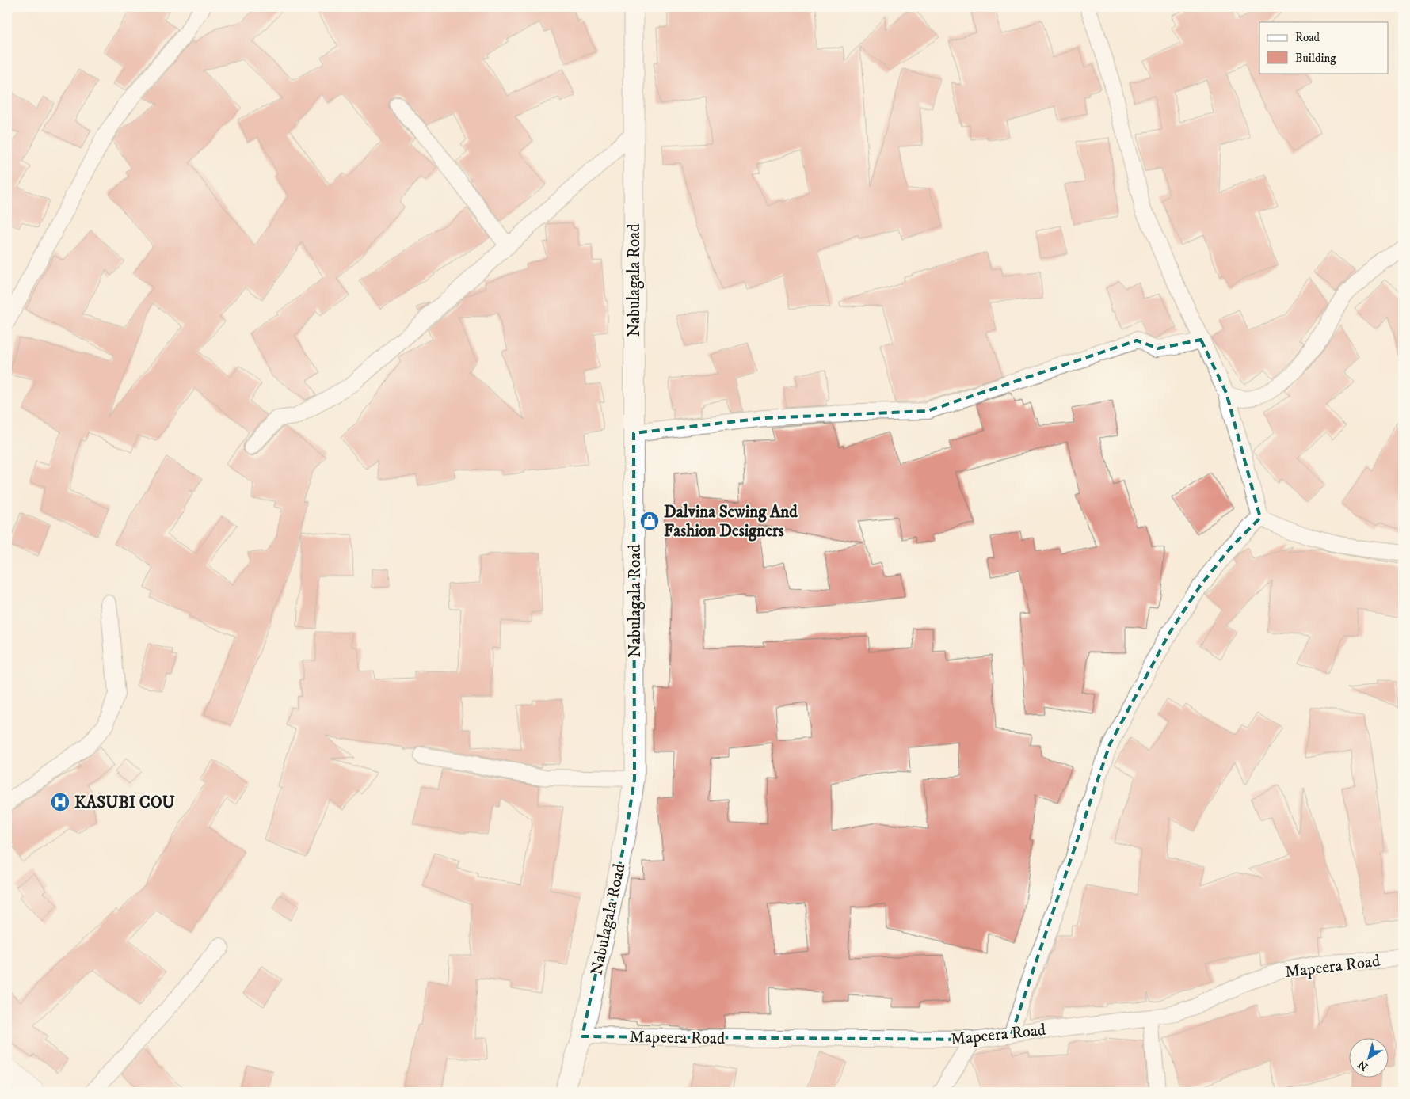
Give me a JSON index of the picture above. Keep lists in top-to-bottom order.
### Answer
{
  "streets": {
    "street": ["Nabulagala Road", "Mapeera Road"]
  },
  "crossings": [
    ["Nabulagala Road", "Mapeera Road"]
  ],
  "places": {
    "shop": ["Dalvina Sewing And Fashion Designers"],
    "hospital": ["KASUBI COU"]
  },
  "legend": ["Road", "Building"],
  "north": "bottom left"
}
